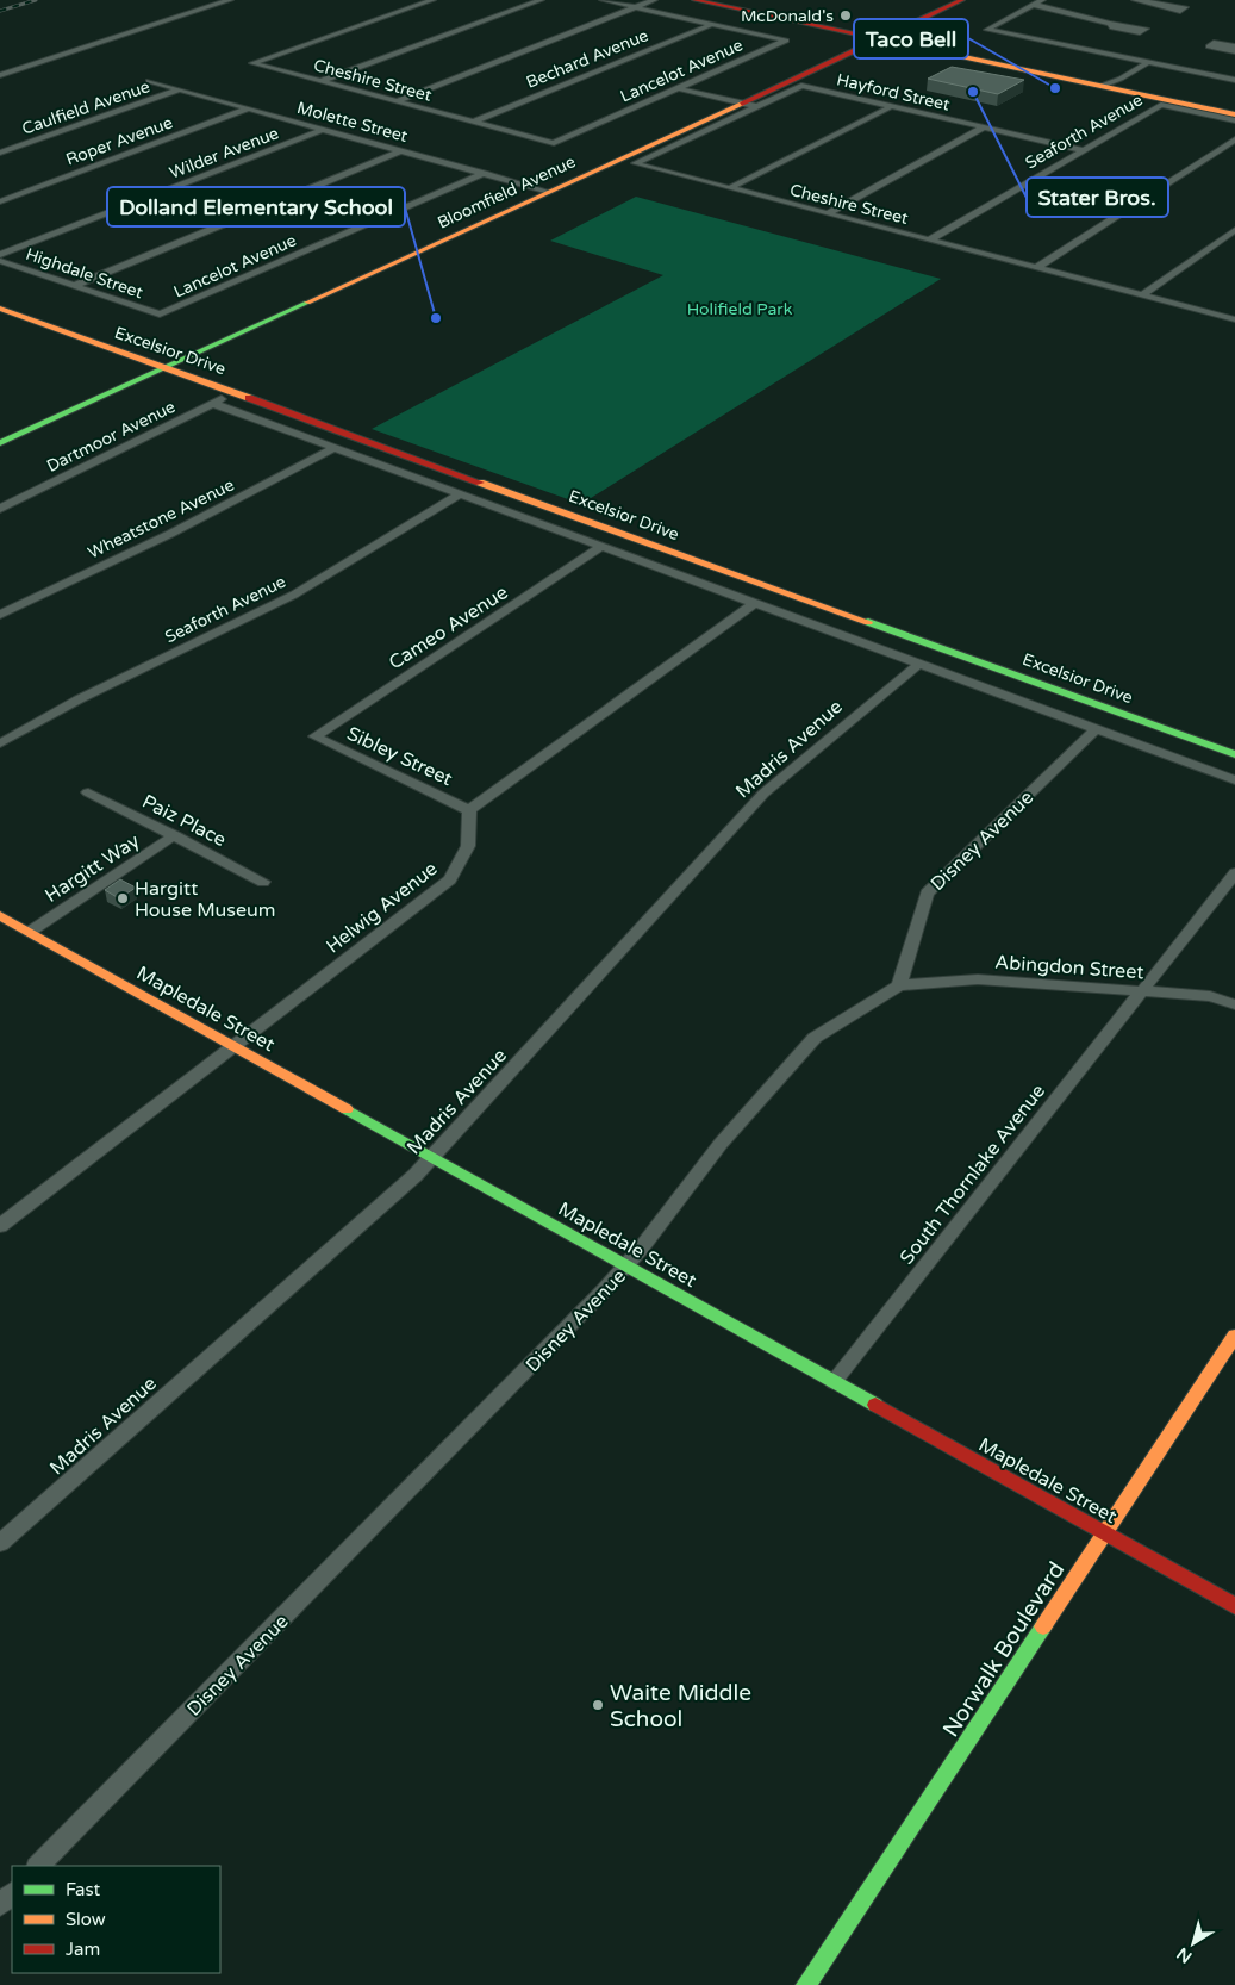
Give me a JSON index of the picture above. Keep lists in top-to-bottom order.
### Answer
{
  "streets": {
    "main road": [
      "Bloomfield Avenue",
      "Excelsior Drive",
      "Mapledale Street",
      "Norwalk Boulevard"
    ],
    "street": [
      "Bechard Avenue",
      "Lancelot Avenue",
      "Cheshire Street",
      "Hayford Street",
      "Caulfield Avenue",
      "Molette Street",
      "Seaforth Avenue",
      "Roper Avenue",
      "Wilder Avenue",
      "Highdale Street",
      "Dartmoor Avenue",
      "Wheatstone Avenue",
      "Cameo Avenue",
      "Madris Avenue",
      "Sibley Street",
      "Paiz Place",
      "Disney Avenue",
      "Hargitt Way",
      "Helwig Avenue",
      "Abingdon Street",
      "South Thornlake Avenue"
    ]
  },
  "crossings": [
    ["Bechard Avenue", "Lancelot Avenue"],
    ["Bechard Avenue", "Cheshire Street"],
    ["Lancelot Avenue", "Cheshire Street"],
    ["Lancelot Avenue", "Molette Street"],
    ["Lancelot Avenue", "Highdale Street"],
    ["Cheshire Street", "Hayford Street"],
    ["Cheshire Street", "Seaforth Avenue"],
    ["Hayford Street", "Seaforth Avenue"],
    ["Caulfield Avenue", "Molette Street"],
    ["Molette Street", "Roper Avenue"],
    ["Molette Street", "Wilder Avenue"],
    ["Molette Street", "Bloomfield Avenue"],
    ["Seaforth Avenue", "Excelsior Drive"],
    ["Bloomfield Avenue", "Excelsior Drive"],
    ["Excelsior Drive", "Dartmoor Avenue"],
    ["Excelsior Drive", "Wheatstone Avenue"],
    ["Excelsior Drive", "Cameo Avenue"],
    ["Excelsior Drive", "Madris Avenue"],
    ["Excelsior Drive", "Disney Avenue"],
    ["Cameo Avenue", "Sibley Street"],
    ["Madris Avenue", "Mapledale Street"],
    ["Sibley Street", "Helwig Avenue"],
    ["Paiz Place", "Hargitt Way"],
    ["Disney Avenue", "Abingdon Street"],
    ["Disney Avenue", "Mapledale Street"],
    ["Hargitt Way", "Mapledale Street"],
    ["Helwig Avenue", "Mapledale Street"],
    ["Abingdon Street", "South Thornlake Avenue"],
    ["Mapledale Street", "South Thornlake Avenue"],
    ["Mapledale Street", "Norwalk Boulevard"]
  ],
  "parks": ["Holifield Park"],
  "places": [
    "McDonald's",
    "Taco Bell",
    "Stater Bros.",
    "Dolland Elementary School",
    "Hargitt House Museum",
    "Waite Middle School"
  ],
  "legend": ["Fast", "Slow", "Jam"],
  "north": "bottom left"
}
